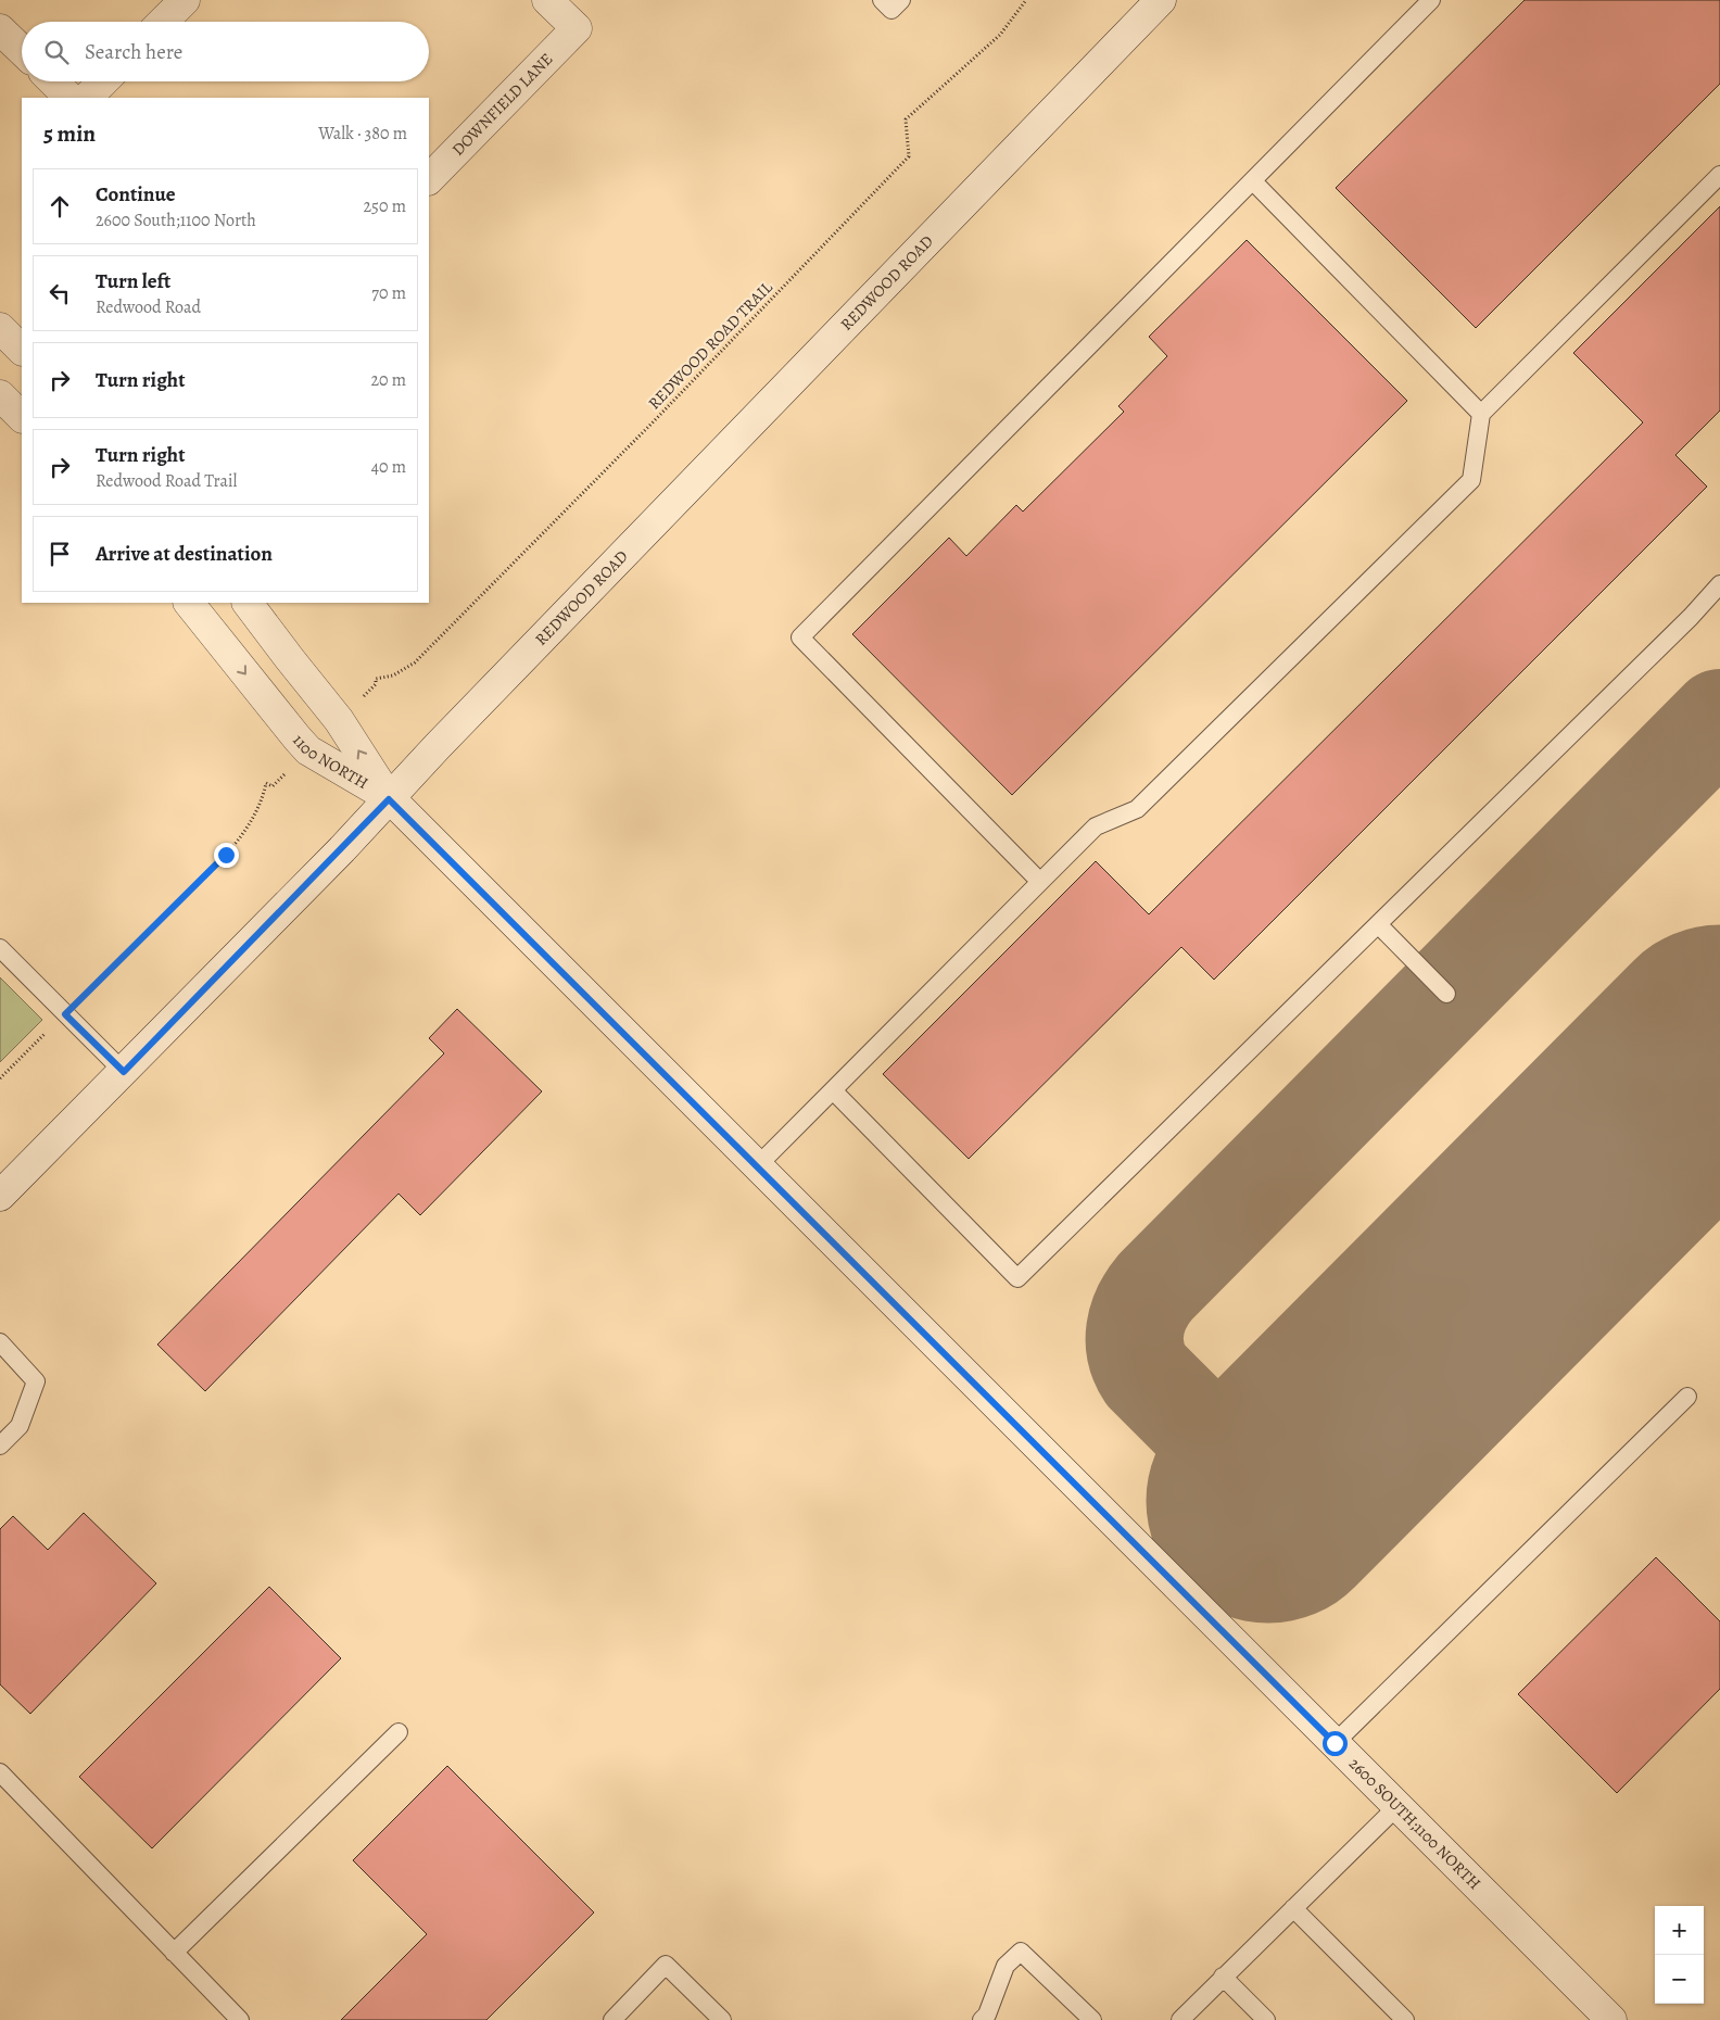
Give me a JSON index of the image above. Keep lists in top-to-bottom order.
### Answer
{
  "streets": {
    "main road": [
      "DOWNFIELD LANE",
      "REDWOOD ROAD",
      "1100 NORTH",
      "2600 SOUTH;1100 NORTH"
    ],
    "path": ["REDWOOD ROAD TRAIL"]
  },
  "crossings": [
    ["REDWOOD ROAD", "1100 NORTH"],
    ["REDWOOD ROAD", "2600 SOUTH;1100 NORTH"],
    ["1100 NORTH", "2600 SOUTH;1100 NORTH"]
  ],
  "page": {
    "search": "Search here",
    "heading": ["5 min", "Walk · 380 m"],
    "list": [
      ["Continue", "2600 South;1100 North", "250 m"],
      ["Turn left", "Redwood Road", "70 m"],
      ["Turn right", "20 m"],
      ["Turn right", "Redwood Road Trail", "40 m"],
      "Arrive at destination"
    ],
    "map_buttons": ["+", "−"]
  }
}
